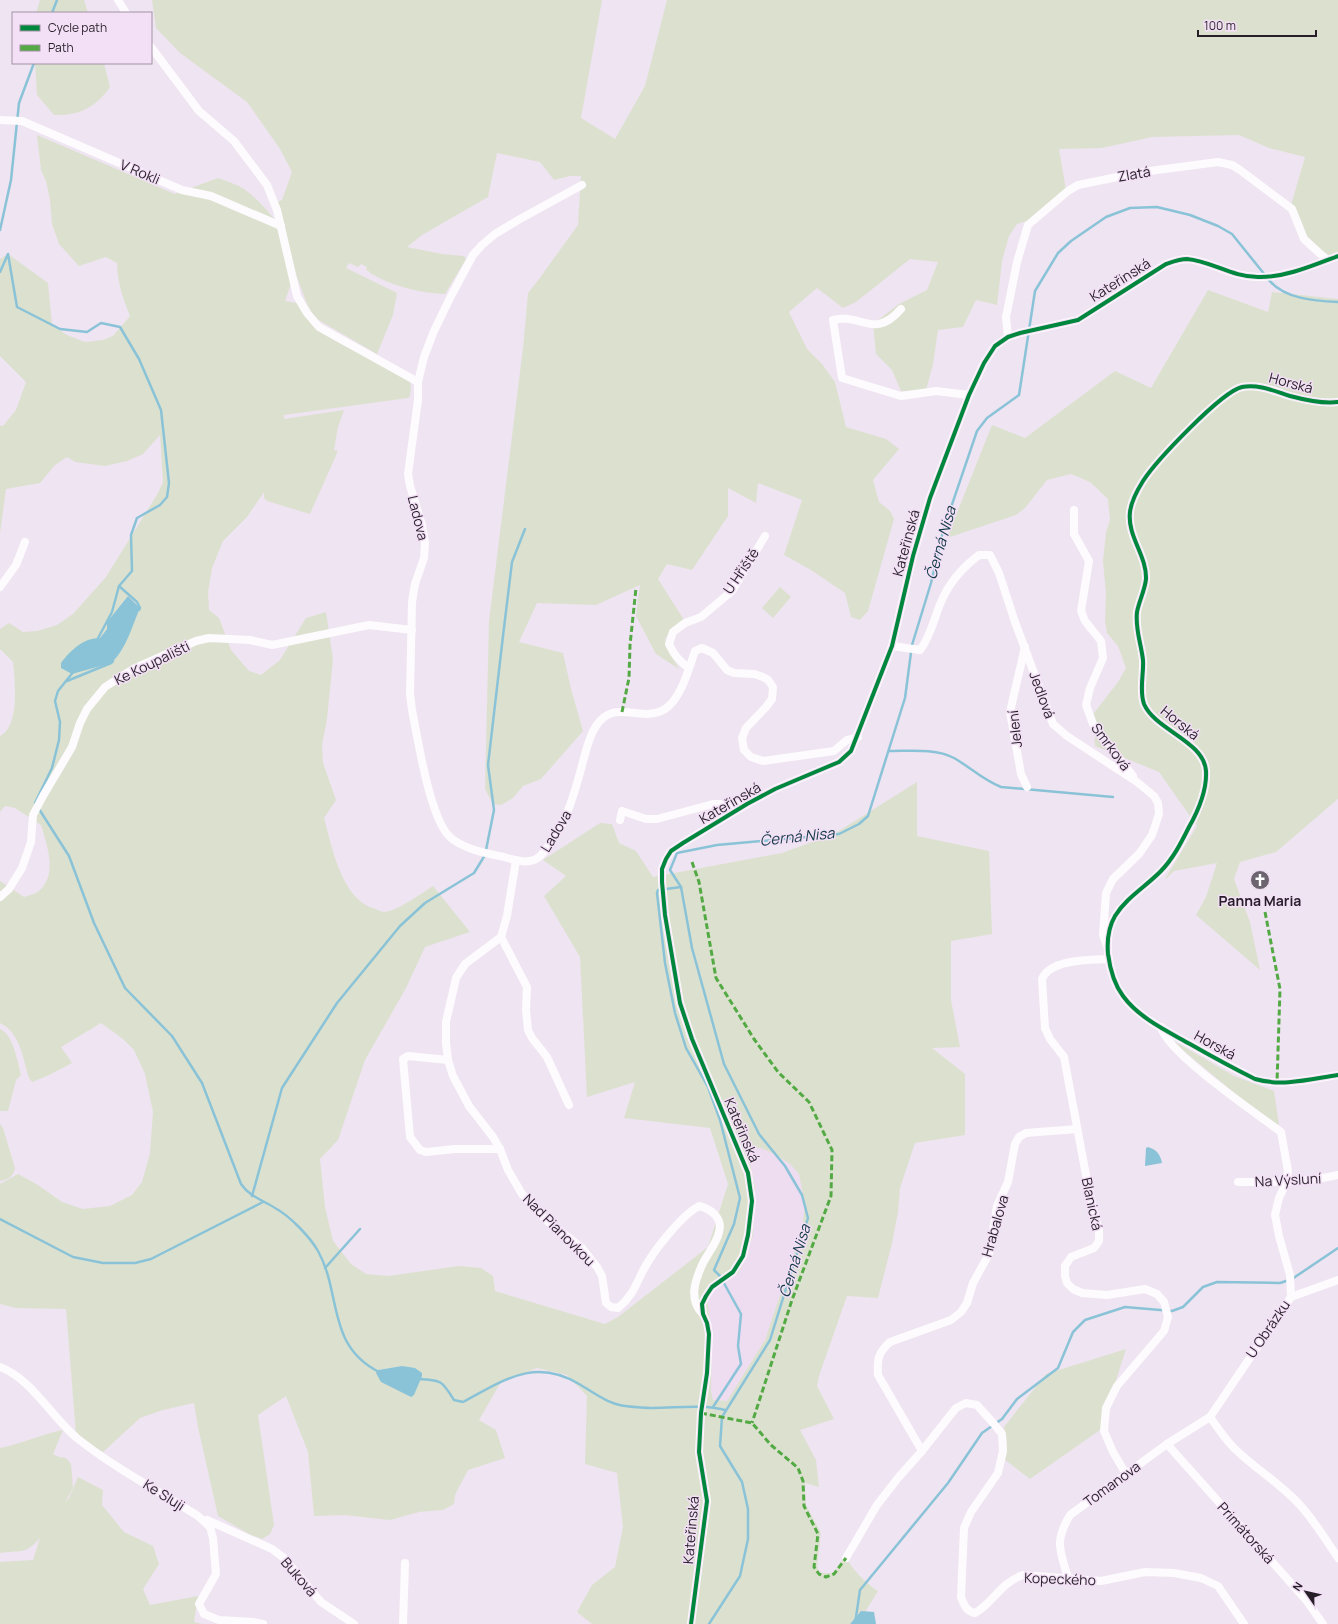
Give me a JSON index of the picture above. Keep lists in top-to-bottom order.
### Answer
{
  "streets": {
    "street": [
      "V Rokli",
      "Zlatá",
      "Kateřinská",
      "Horská",
      "Ladova",
      "U Hřiště",
      "Ke Koupališti",
      "Jedlová",
      "Jelení",
      "Smrková",
      "Na Výsluní",
      "Blanická",
      "Hrabalova",
      "Nad Pianovkou",
      "U Obrázku",
      "Tomanova",
      "Ke Sluji",
      "Primátorská",
      "Buková",
      "Kopeckého"
    ]
  },
  "crossings": [
    ["Zlatá", "Kateřinská"],
    ["Kateřinská", "Ladova"],
    ["Kateřinská", "Jedlová"],
    ["Kateřinská", "Nad Pianovkou"],
    ["Horská", "Jedlová"],
    ["Horská", "Blanická"],
    ["Horská", "U Obrázku"],
    ["Ladova", "U Hřiště"],
    ["Ladova", "Ke Koupališti"],
    ["Jedlová", "Jelení"],
    ["Jedlová", "Smrková"],
    ["Na Výsluní", "U Obrázku"],
    ["Blanická", "Hrabalova"],
    ["Blanická", "Tomanova"],
    ["Hrabalova", "Kopeckého"],
    ["U Obrázku", "Tomanova"],
    ["Tomanova", "Primátorská"],
    ["Tomanova", "Kopeckého"],
    ["Ke Sluji", "Buková"]
  ],
  "water": ["Černá Nisa"],
  "places": {
    "church": ["Panna Maria"]
  },
  "legend": ["Cycle path", "Path"],
  "scale_bar": "100 m",
  "north": "top left"
}
